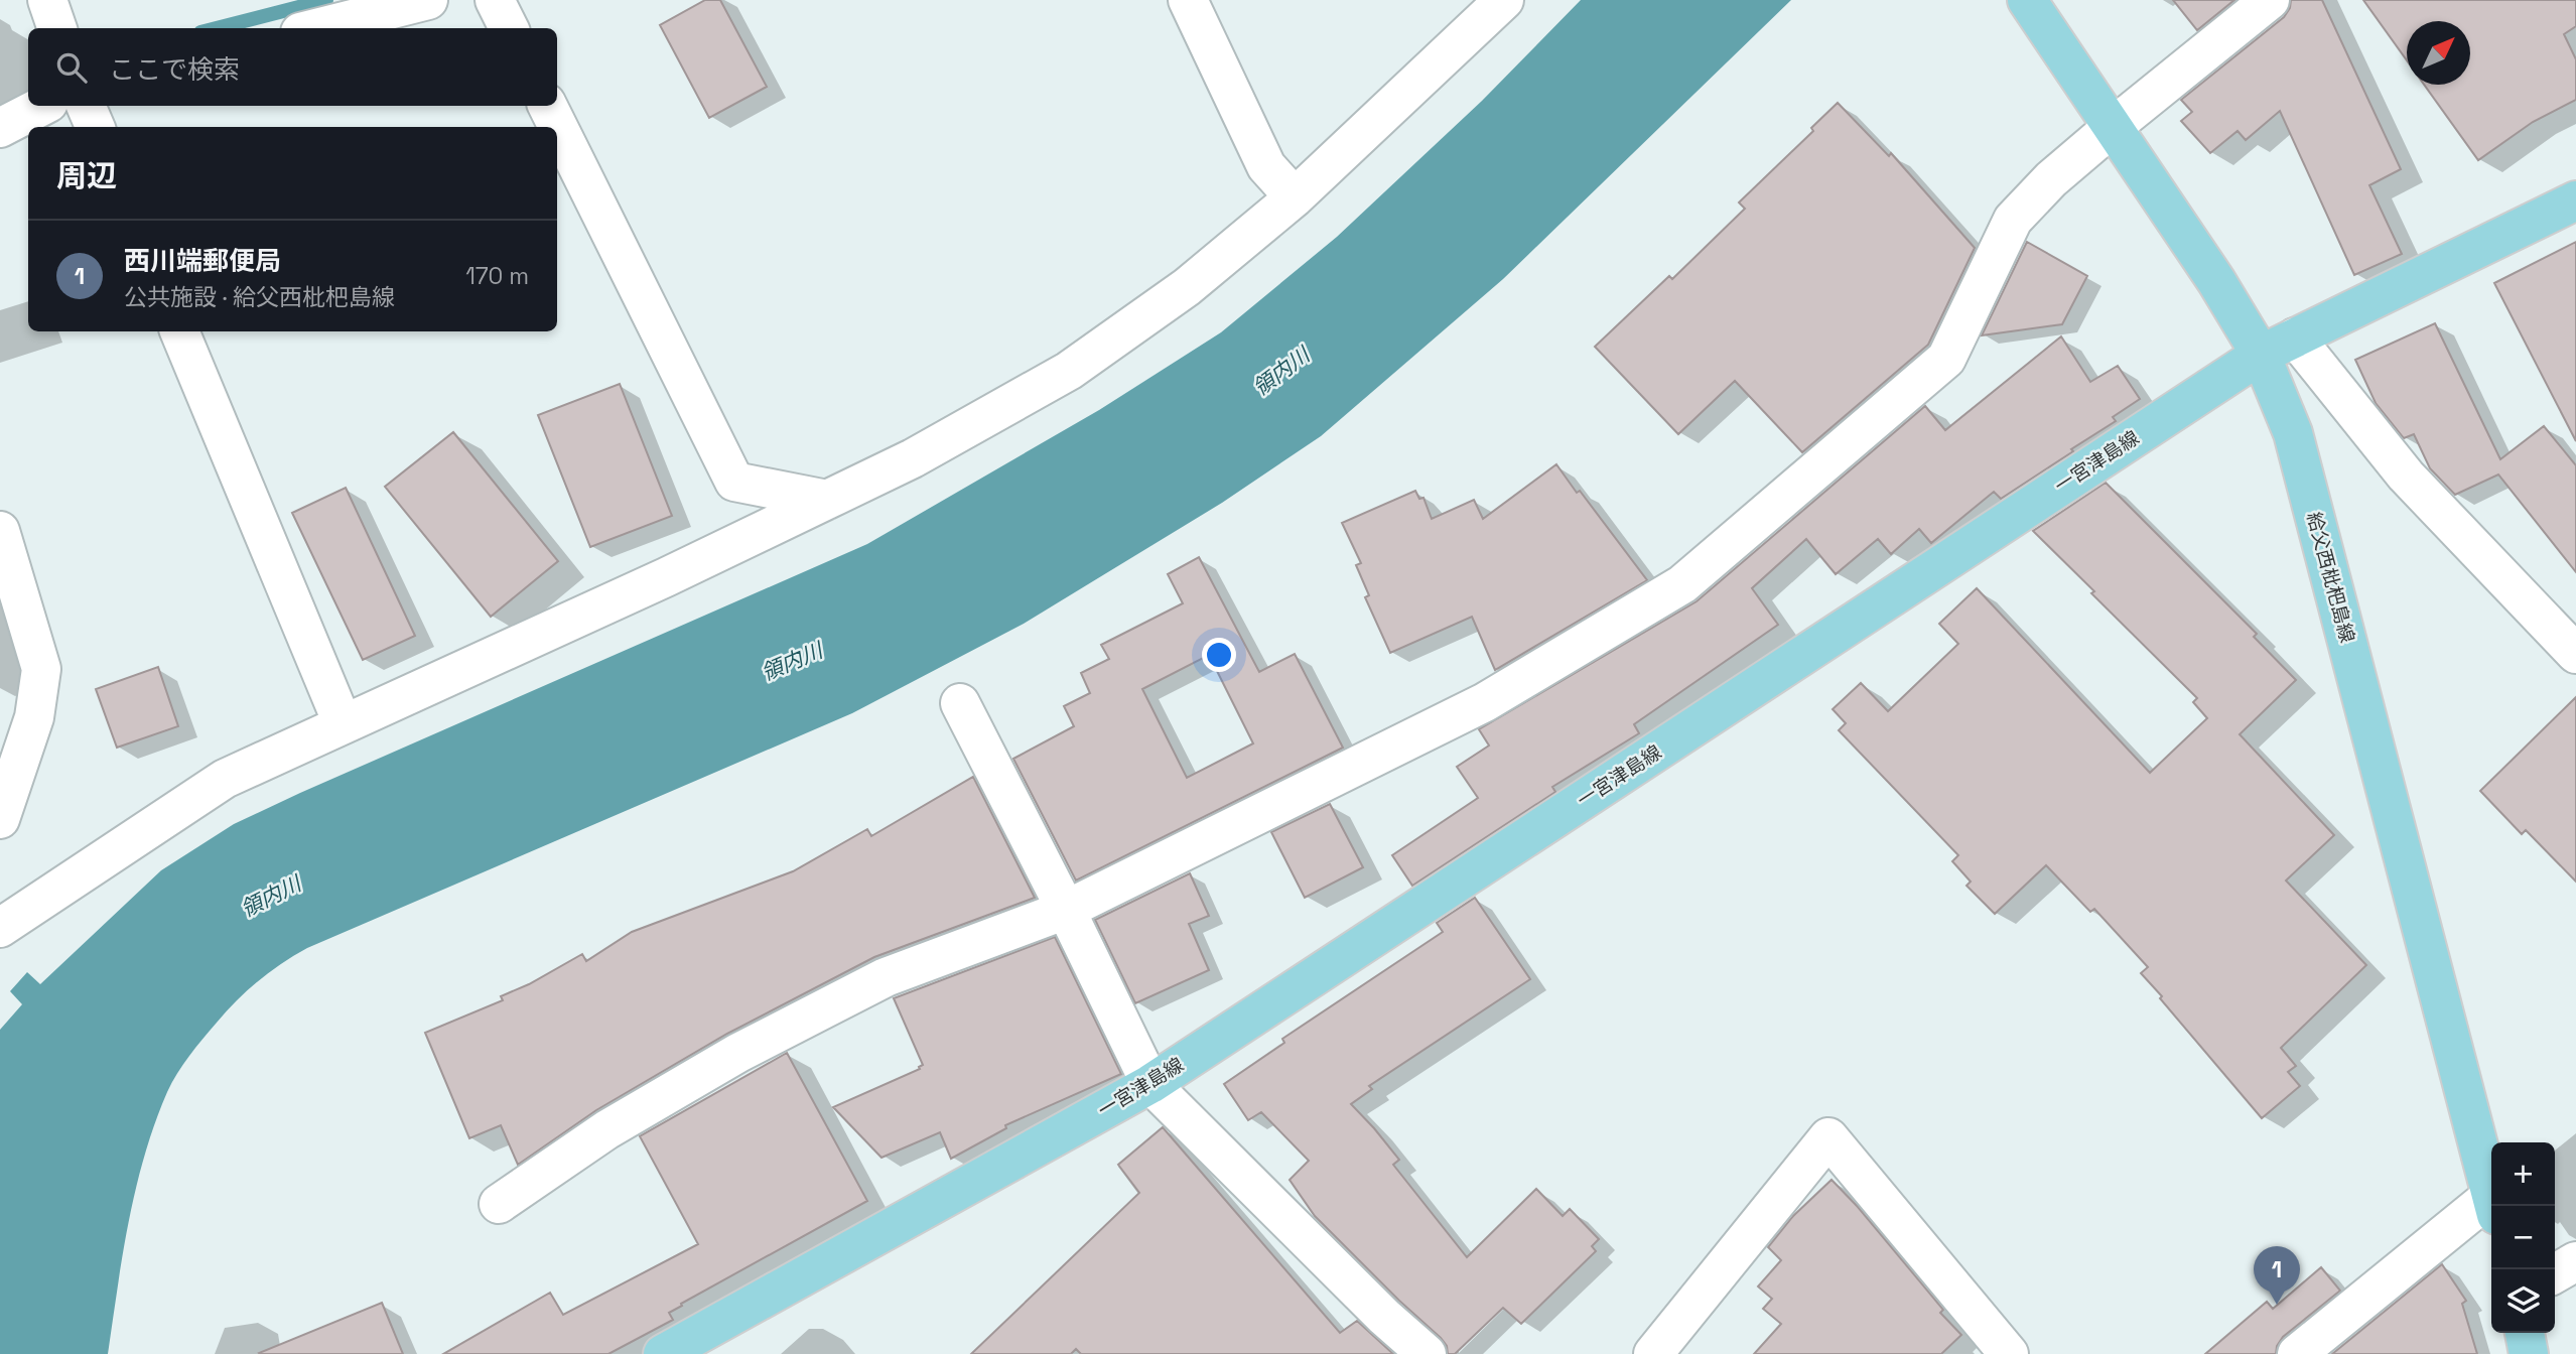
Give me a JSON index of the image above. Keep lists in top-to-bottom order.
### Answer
{
  "streets": {
    "main road": ["一宮津島線", "給父西枇杷島線"]
  },
  "crossings": [
    ["一宮津島線", "給父西枇杷島線"]
  ],
  "water": ["領内川"],
  "north": "top right",
  "page": {
    "search": "ここで検索",
    "heading": "周辺",
    "list": [
      {
        "mark": "1",
        "name": "西川端郵便局",
        "note": "公共施設 · 給父西枇杷島線",
        "value": "170 m"
      }
    ],
    "map_buttons": ["+", "−"],
    "pins": "1"
  }
}
